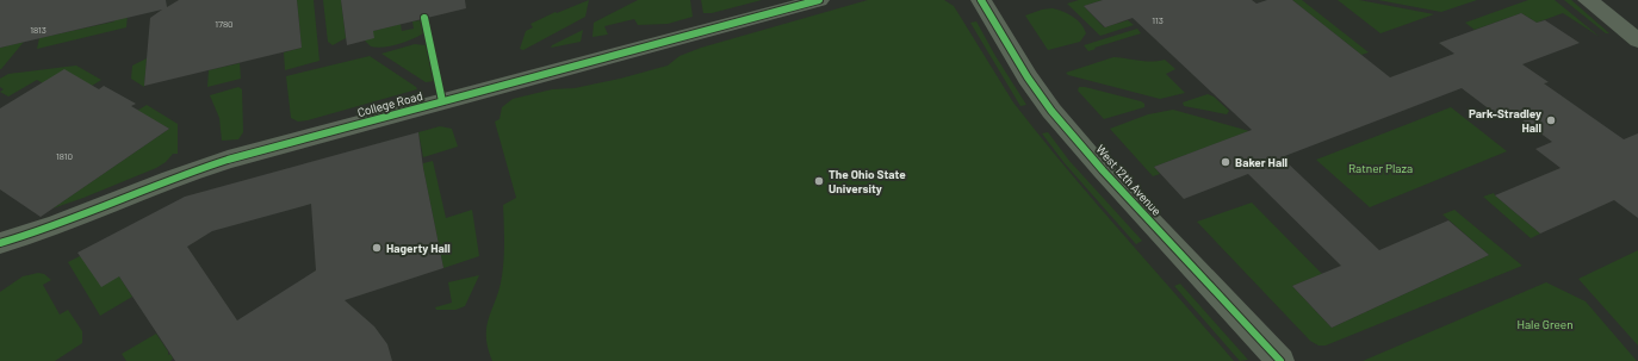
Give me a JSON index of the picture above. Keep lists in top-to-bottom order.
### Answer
{
  "streets": {
    "street": ["College Road", "West 12th Avenue"]
  },
  "parks": ["Ratner Plaza", "Hale Green"],
  "places": [
    "Park-Stradley Hall",
    "Baker Hall",
    "The Ohio State University",
    "Hagerty Hall"
  ],
  "house_numbers": [
    "113",
    "1780",
    "1813",
    "1810"
  ]
}
